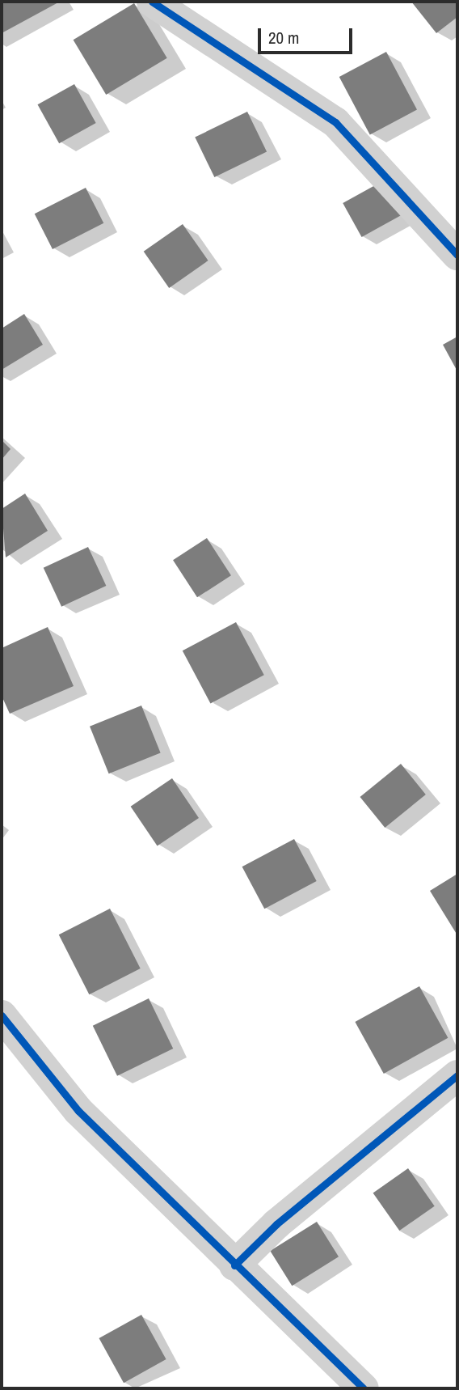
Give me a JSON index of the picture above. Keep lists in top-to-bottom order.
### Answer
{
  "scale_bar": "20 m"
}
